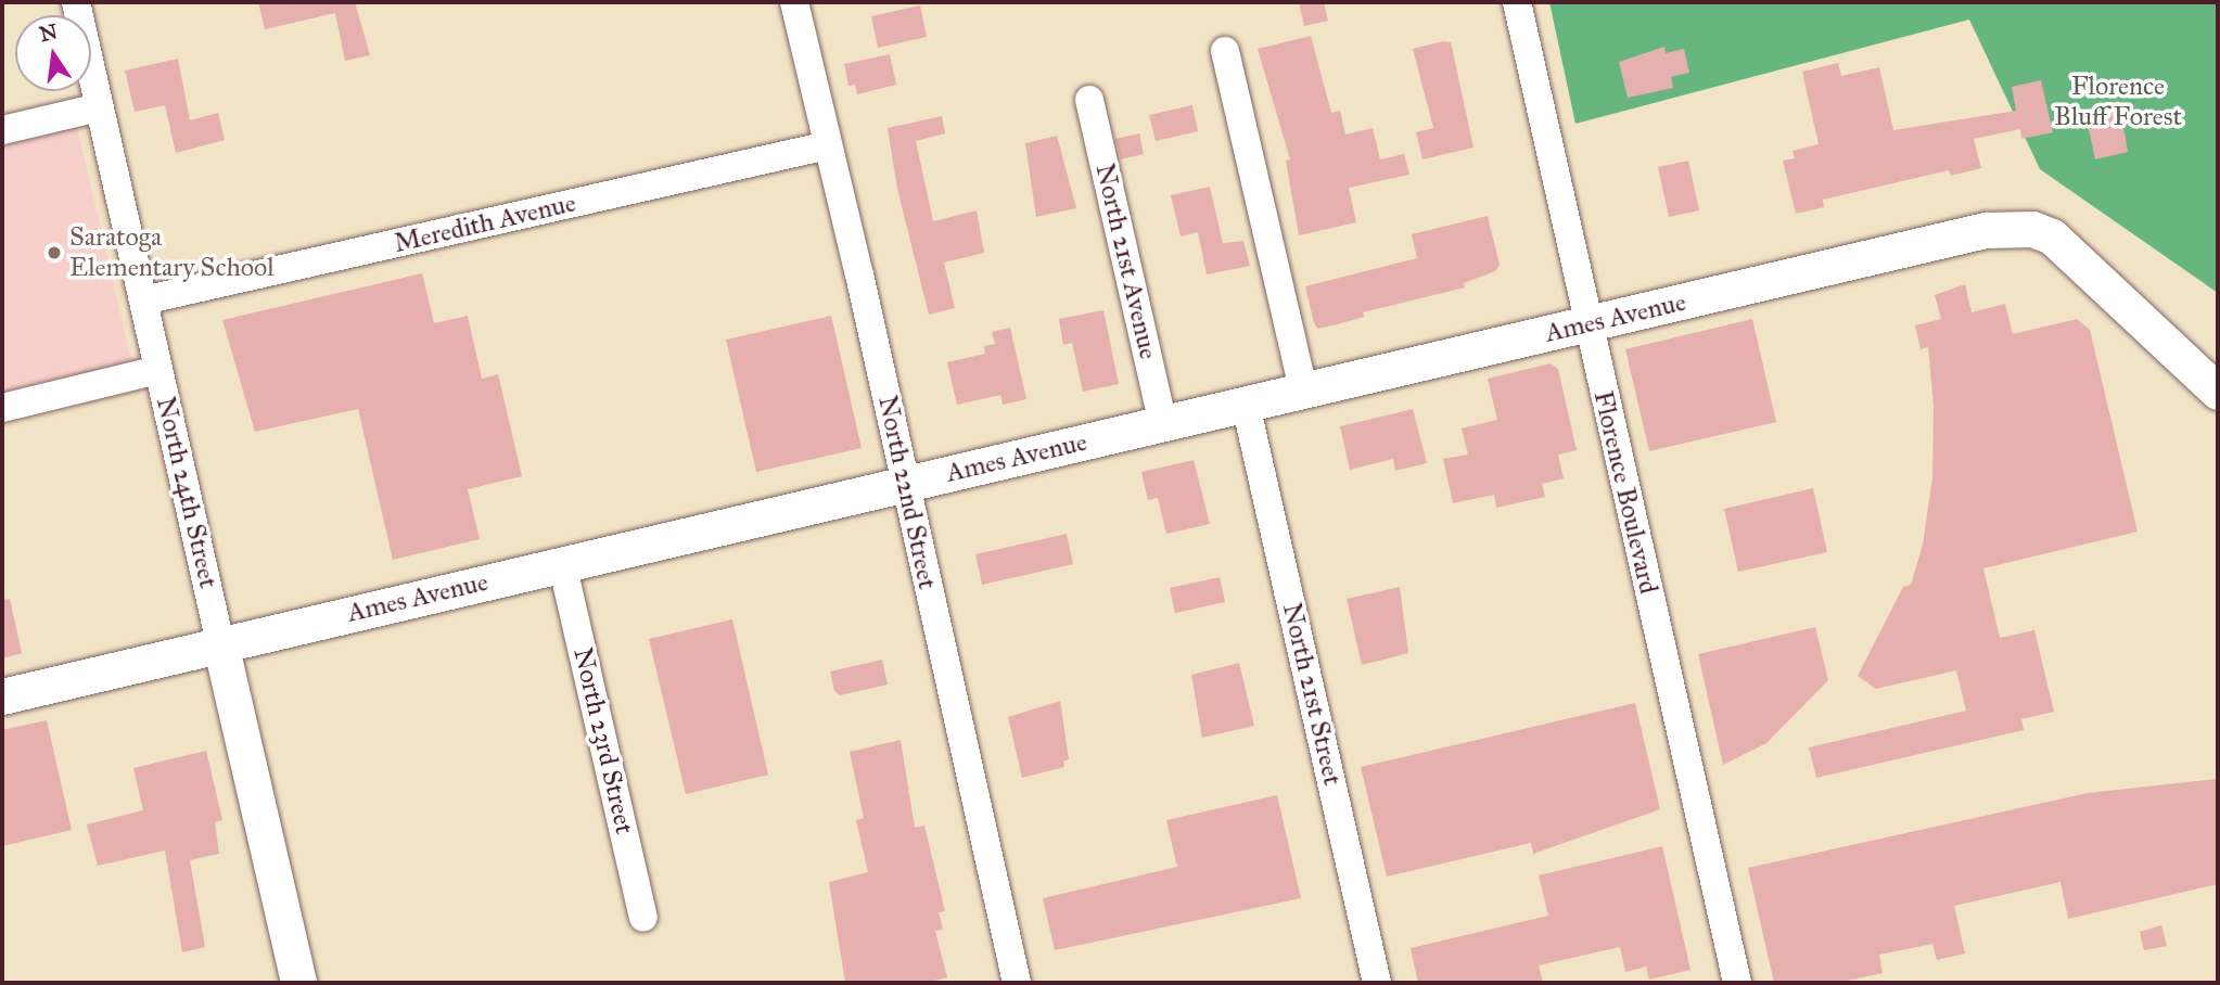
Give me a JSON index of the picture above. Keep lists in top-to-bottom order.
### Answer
{
  "streets": {
    "main road": ["Ames Avenue", "North 24th Street"],
    "street": [
      "Meredith Avenue",
      "North 21st Avenue",
      "North 22nd Street",
      "Florence Boulevard",
      "North 21st Street",
      "North 23rd Street"
    ]
  },
  "crossings": [
    ["Meredith Avenue", "North 24th Street"],
    ["Meredith Avenue", "North 22nd Street"],
    ["North 21st Avenue", "Ames Avenue"],
    ["Ames Avenue", "North 24th Street"],
    ["Ames Avenue", "North 22nd Street"],
    ["Ames Avenue", "Florence Boulevard"],
    ["Ames Avenue", "North 21st Street"],
    ["Ames Avenue", "North 23rd Street"]
  ],
  "parks": ["Florence Bluff Forest"],
  "places": ["Saratoga Elementary School"],
  "north": "top"
}
